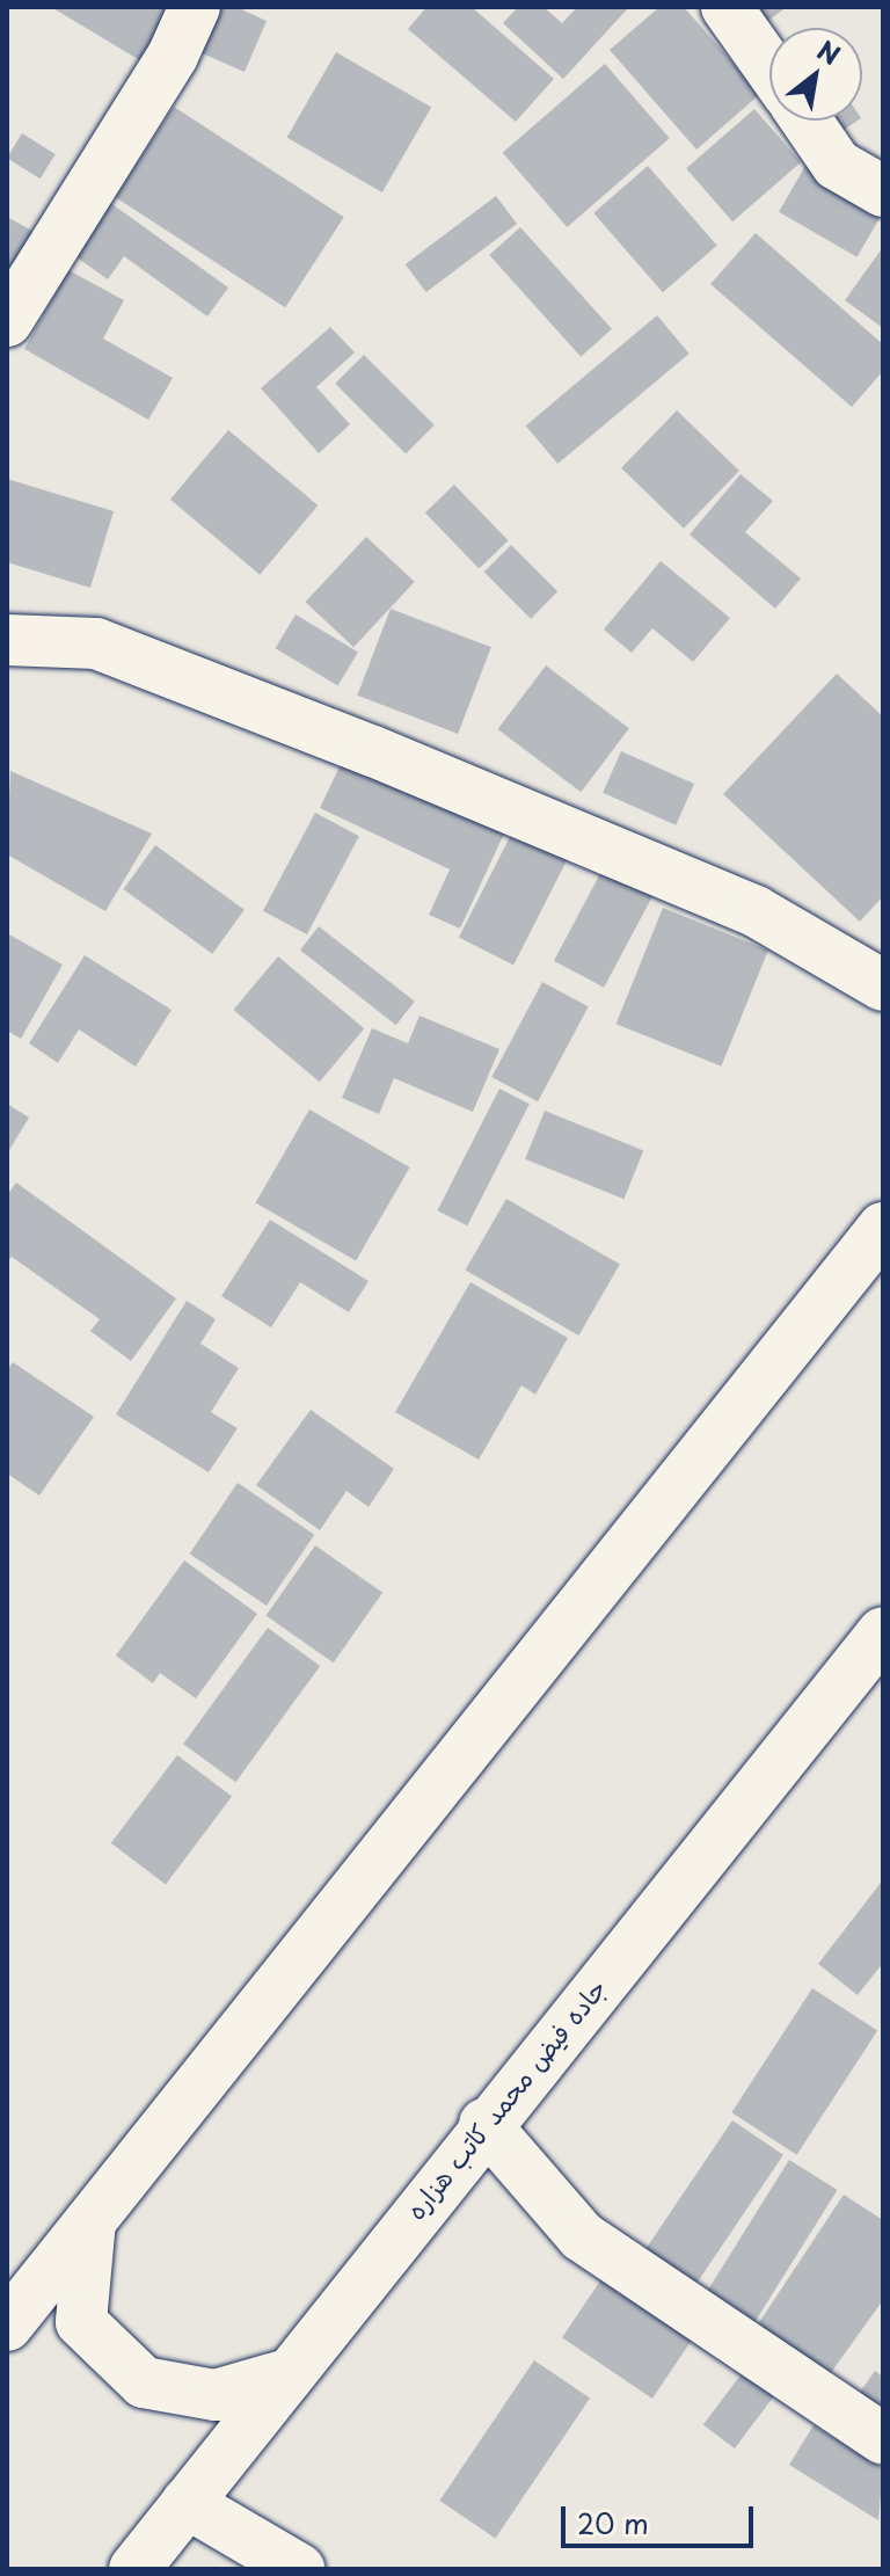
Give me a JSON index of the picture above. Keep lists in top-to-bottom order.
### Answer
{
  "streets": {
    "main road": ["جاده فیض محمد کاتب هزاره"]
  },
  "scale_bar": "20 m",
  "north": "top right"
}
